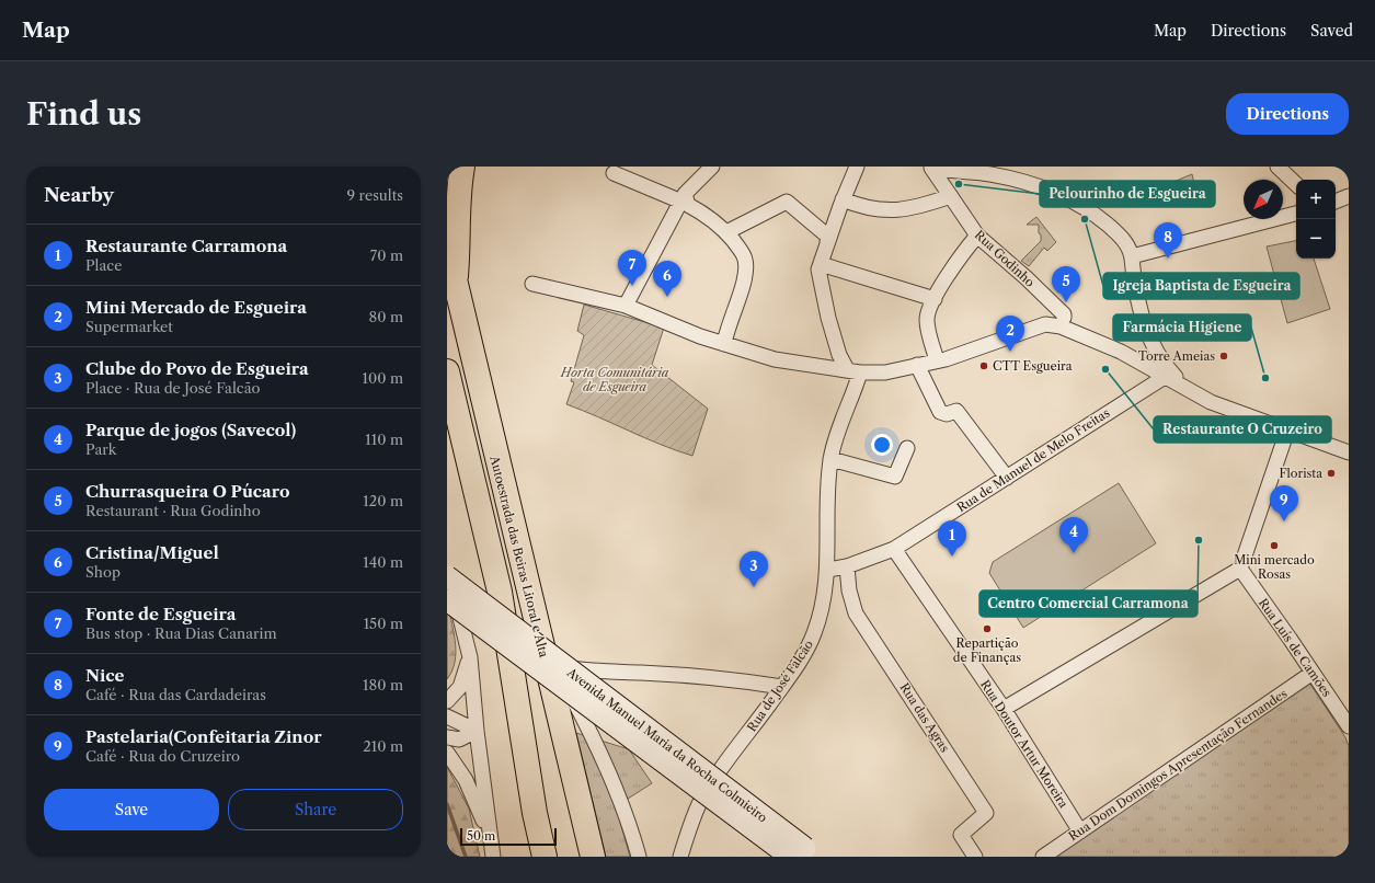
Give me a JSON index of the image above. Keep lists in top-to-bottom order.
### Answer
{
  "streets": {
    "highway": ["Autoestrada das Beiras Litoral e Alta"],
    "main road": ["Avenida Manuel Maria da Rocha Colmieiro"],
    "street": [
      "Rua Godinho",
      "Rua de Manuel de Melo Freitas",
      "Rua Luís de Camões",
      "Rua de José Falcão",
      "Rua das Agras",
      "Rua Doutor Artur Moreira",
      "Rua Dom Domingos Apresentação Fernandes"
    ]
  },
  "crossings": [
    ["Rua de Manuel de Melo Freitas", "Rua de José Falcão"],
    ["Rua de Manuel de Melo Freitas", "Rua das Agras"],
    ["Rua de Manuel de Melo Freitas", "Rua Doutor Artur Moreira"],
    ["Rua Luís de Camões", "Rua Dom Domingos Apresentação Fernandes"],
    ["Rua Doutor Artur Moreira", "Rua Dom Domingos Apresentação Fernandes"]
  ],
  "parks": ["Horta Comunitária de Esgueira"],
  "places": [
    "Pelourinho de Esgueira",
    "Igreja Baptista de Esgueira",
    "Torre Ameias",
    "CTT Esgueira",
    "Restaurante O Cruzeiro",
    "Farmácia Higiene",
    "Florista",
    "Centro Comercial Carramona",
    "Mini mercado Rosas",
    "Repartição de Finanças"
  ],
  "scale_bar": "50 m",
  "north": "bottom left",
  "page": {
    "header": "Map",
    "nav": ["Map", "Directions", "Saved"],
    "buttons": [
      "Directions",
      ["Save", "Share"]
    ],
    "title": "Find us",
    "heading": ["Nearby", "9 results"],
    "map_buttons": ["+", "−"],
    "pins": [
      "8",
      "7",
      "6",
      "5",
      "2",
      "9",
      "4",
      "1",
      "3"
    ],
    "list": [
      {
        "mark": "1",
        "name": "Restaurante Carramona",
        "note": "Place",
        "value": "70 m"
      },
      {
        "mark": "2",
        "name": "Mini Mercado de Esgueira",
        "note": "Supermarket",
        "value": "80 m"
      },
      {
        "mark": "3",
        "name": "Clube do Povo de Esgueira",
        "note": "Place · Rua de José Falcão",
        "value": "100 m"
      },
      {
        "mark": "4",
        "name": "Parque de jogos (Savecol)",
        "note": "Park",
        "value": "110 m"
      },
      {
        "mark": "5",
        "name": "Churrasqueira O Púcaro",
        "note": "Restaurant · Rua Godinho",
        "value": "120 m"
      },
      {
        "mark": "6",
        "name": "Cristina/Miguel",
        "note": "Shop",
        "value": "140 m"
      },
      {
        "mark": "7",
        "name": "Fonte de Esgueira",
        "note": "Bus stop · Rua Dias Canarim",
        "value": "150 m"
      },
      {
        "mark": "8",
        "name": "Nice",
        "note": "Café · Rua das Cardadeiras",
        "value": "180 m"
      },
      {
        "mark": "9",
        "name": "Pastelaria(Confeitaria Zinor",
        "note": "Café · Rua do Cruzeiro",
        "value": "210 m"
      }
    ],
    "scale": "50 m"
  }
}
